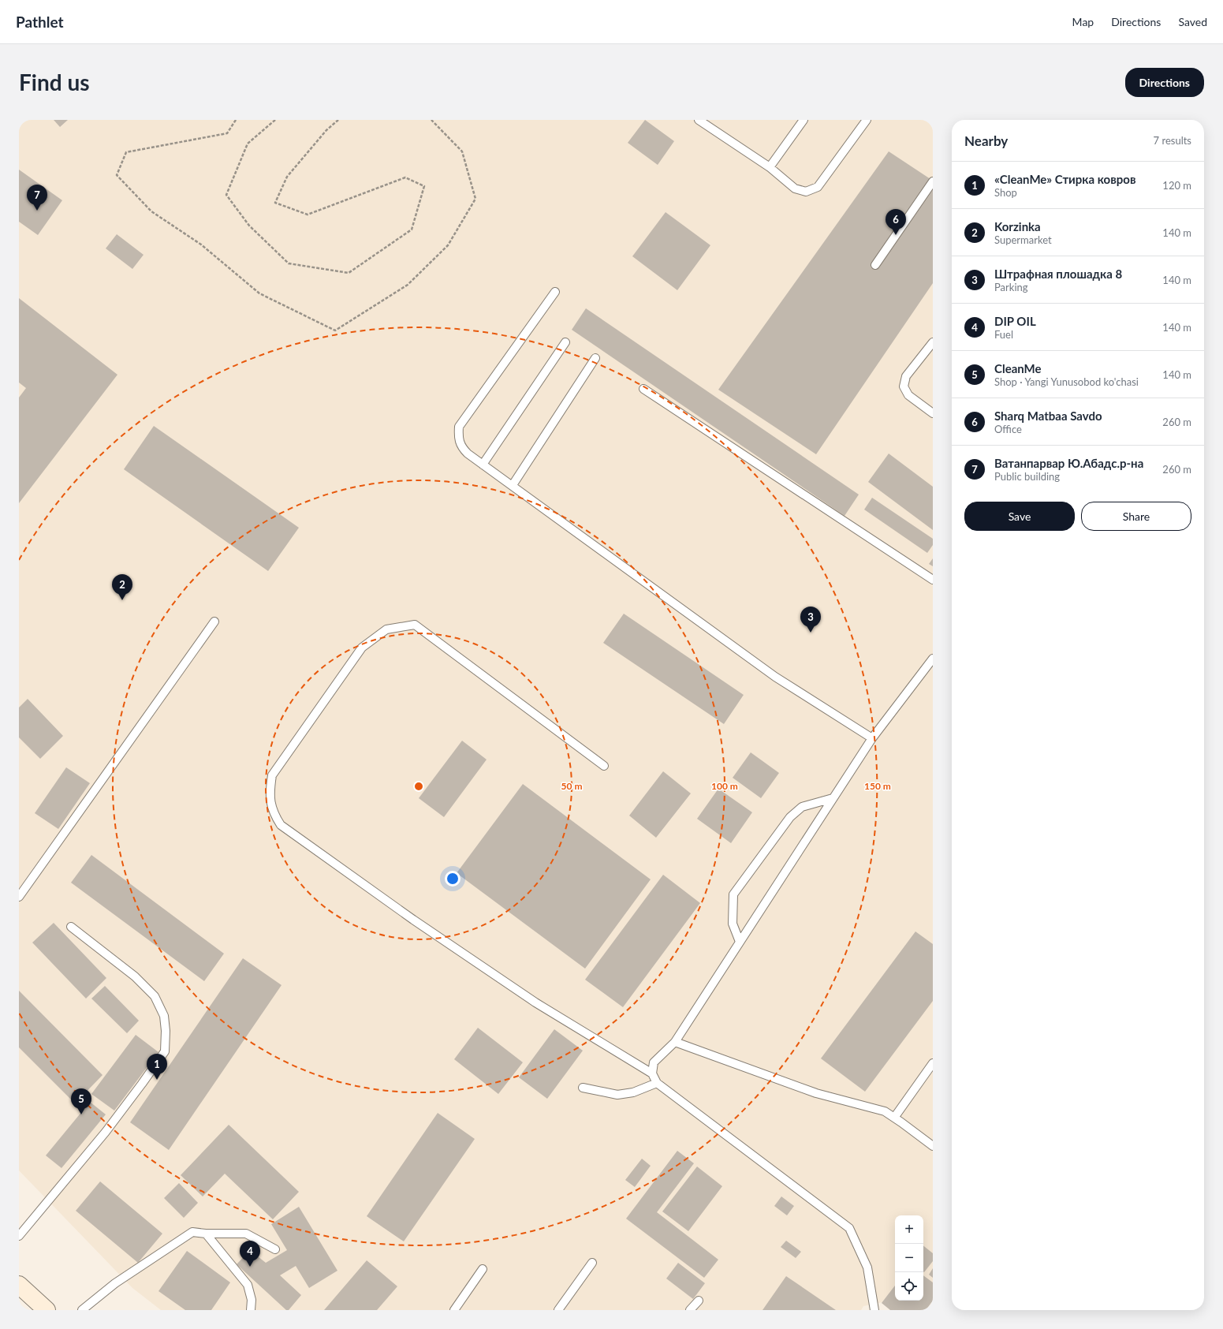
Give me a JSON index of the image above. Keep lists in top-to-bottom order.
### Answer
{
  "page": {
    "header": "Pathlet",
    "nav": ["Map", "Directions", "Saved"],
    "buttons": [
      "Directions",
      ["Save", "Share"]
    ],
    "title": "Find us",
    "heading": ["Nearby", "7 results"],
    "list": [
      {
        "mark": "1",
        "name": "«CleanMe» Стирка ковров",
        "note": "Shop",
        "value": "120 m"
      },
      {
        "mark": "2",
        "name": "Korzinka",
        "note": "Supermarket",
        "value": "140 m"
      },
      {
        "mark": "3",
        "name": "Штрафная плошадка 8",
        "note": "Parking",
        "value": "140 m"
      },
      {
        "mark": "4",
        "name": "DIP OIL",
        "note": "Fuel",
        "value": "140 m"
      },
      {
        "mark": "5",
        "name": "CleanMe",
        "note": "Shop · Yangi Yunusobod ko'chasi",
        "value": "140 m"
      },
      {
        "mark": "6",
        "name": "Sharq Matbaa Savdo",
        "note": "Office",
        "value": "260 m"
      },
      {
        "mark": "7",
        "name": "Ватанпарвар Ю.Абадс.р-на",
        "note": "Public building",
        "value": "260 m"
      }
    ],
    "pins": [
      "7",
      "6",
      "2",
      "3",
      "1",
      "5",
      "4"
    ],
    "map_buttons": ["+", "−"]
  },
  "rings": ["50 m", "100 m", "150 m"]
}
